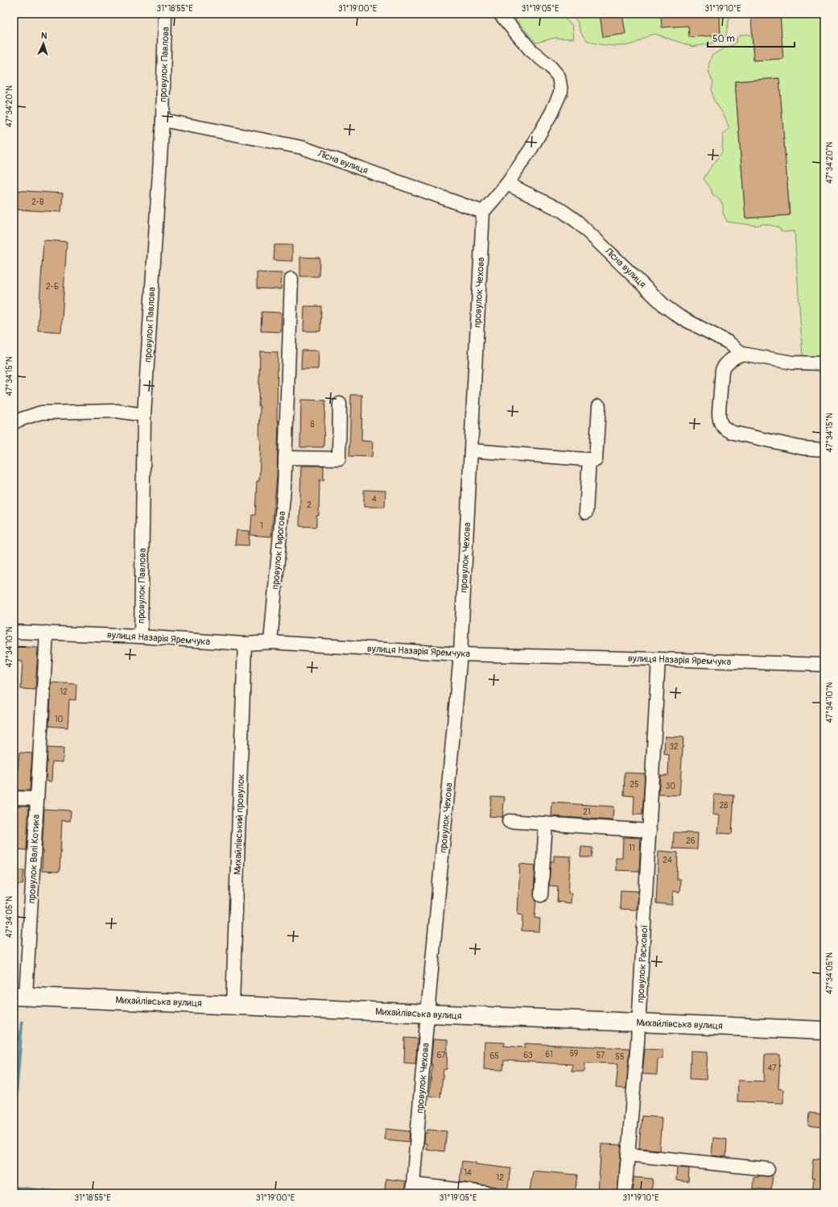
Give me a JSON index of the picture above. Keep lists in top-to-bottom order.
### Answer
{
  "streets": {
    "main road": ["Михайлівська вулиця"],
    "street": [
      "провулок Павлова",
      "Лісна вулиця",
      "провулок Чехова",
      "провулок Пирогова",
      "вулиця Назарія Яремчука",
      "Михайлівський провулок",
      "провулок Валі Котика",
      "провулок Раскової"
    ]
  },
  "crossings": [
    ["провулок Павлова", "Лісна вулиця"],
    ["провулок Павлова", "вулиця Назарія Яремчука"],
    ["Лісна вулиця", "провулок Чехова"],
    ["провулок Чехова", "вулиця Назарія Яремчука"],
    ["провулок Чехова", "Михайлівська вулиця"],
    ["провулок Пирогова", "вулиця Назарія Яремчука"],
    ["вулиця Назарія Яремчука", "Михайлівський провулок"],
    ["вулиця Назарія Яремчука", "провулок Валі Котика"],
    ["вулиця Назарія Яремчука", "провулок Раскової"],
    ["Михайлівський провулок", "Михайлівська вулиця"],
    ["провулок Валі Котика", "Михайлівська вулиця"],
    ["провулок Раскової", "Михайлівська вулиця"]
  ],
  "house_numbers": [
    "2-В",
    "2-Б",
    "8",
    "4",
    "2",
    "1",
    "12",
    "10",
    "32",
    "25",
    "30",
    "28",
    "21",
    "26",
    "11",
    "24",
    "59",
    "61",
    "67",
    "63",
    "57",
    "65",
    "55",
    "47",
    "14",
    "12"
  ],
  "scale_bar": "50 m",
  "north": "top",
  "coordinates": [
    "31°18'55\"E",
    "31°19'00\"E",
    "31°19'05\"E",
    "31°19'10\"E",
    "47°34'20\"N",
    "47°34'15\"N",
    "47°34'10\"N",
    "47°34'05\"N"
  ]
}
